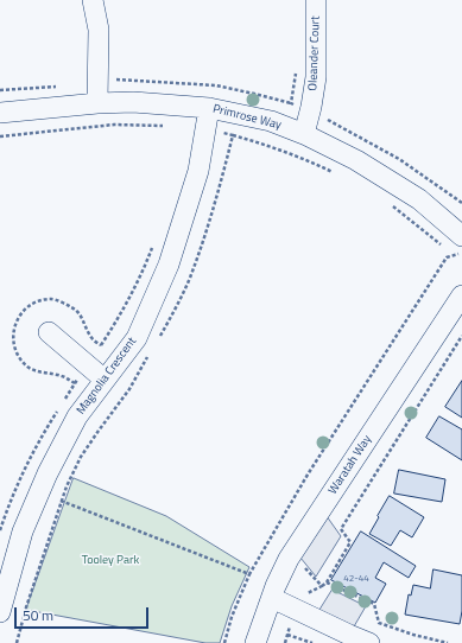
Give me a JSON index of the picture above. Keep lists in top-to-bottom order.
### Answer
{
  "streets": {
    "street": [
      "Oleander Court",
      "Primrose Way",
      "Magnolia Crescent",
      "Waratah Way"
    ]
  },
  "crossings": [
    ["Oleander Court", "Primrose Way"],
    ["Primrose Way", "Magnolia Crescent"]
  ],
  "parks": ["Tooley Park"],
  "house_numbers": ["42-44"],
  "scale_bar": "50 m"
}
